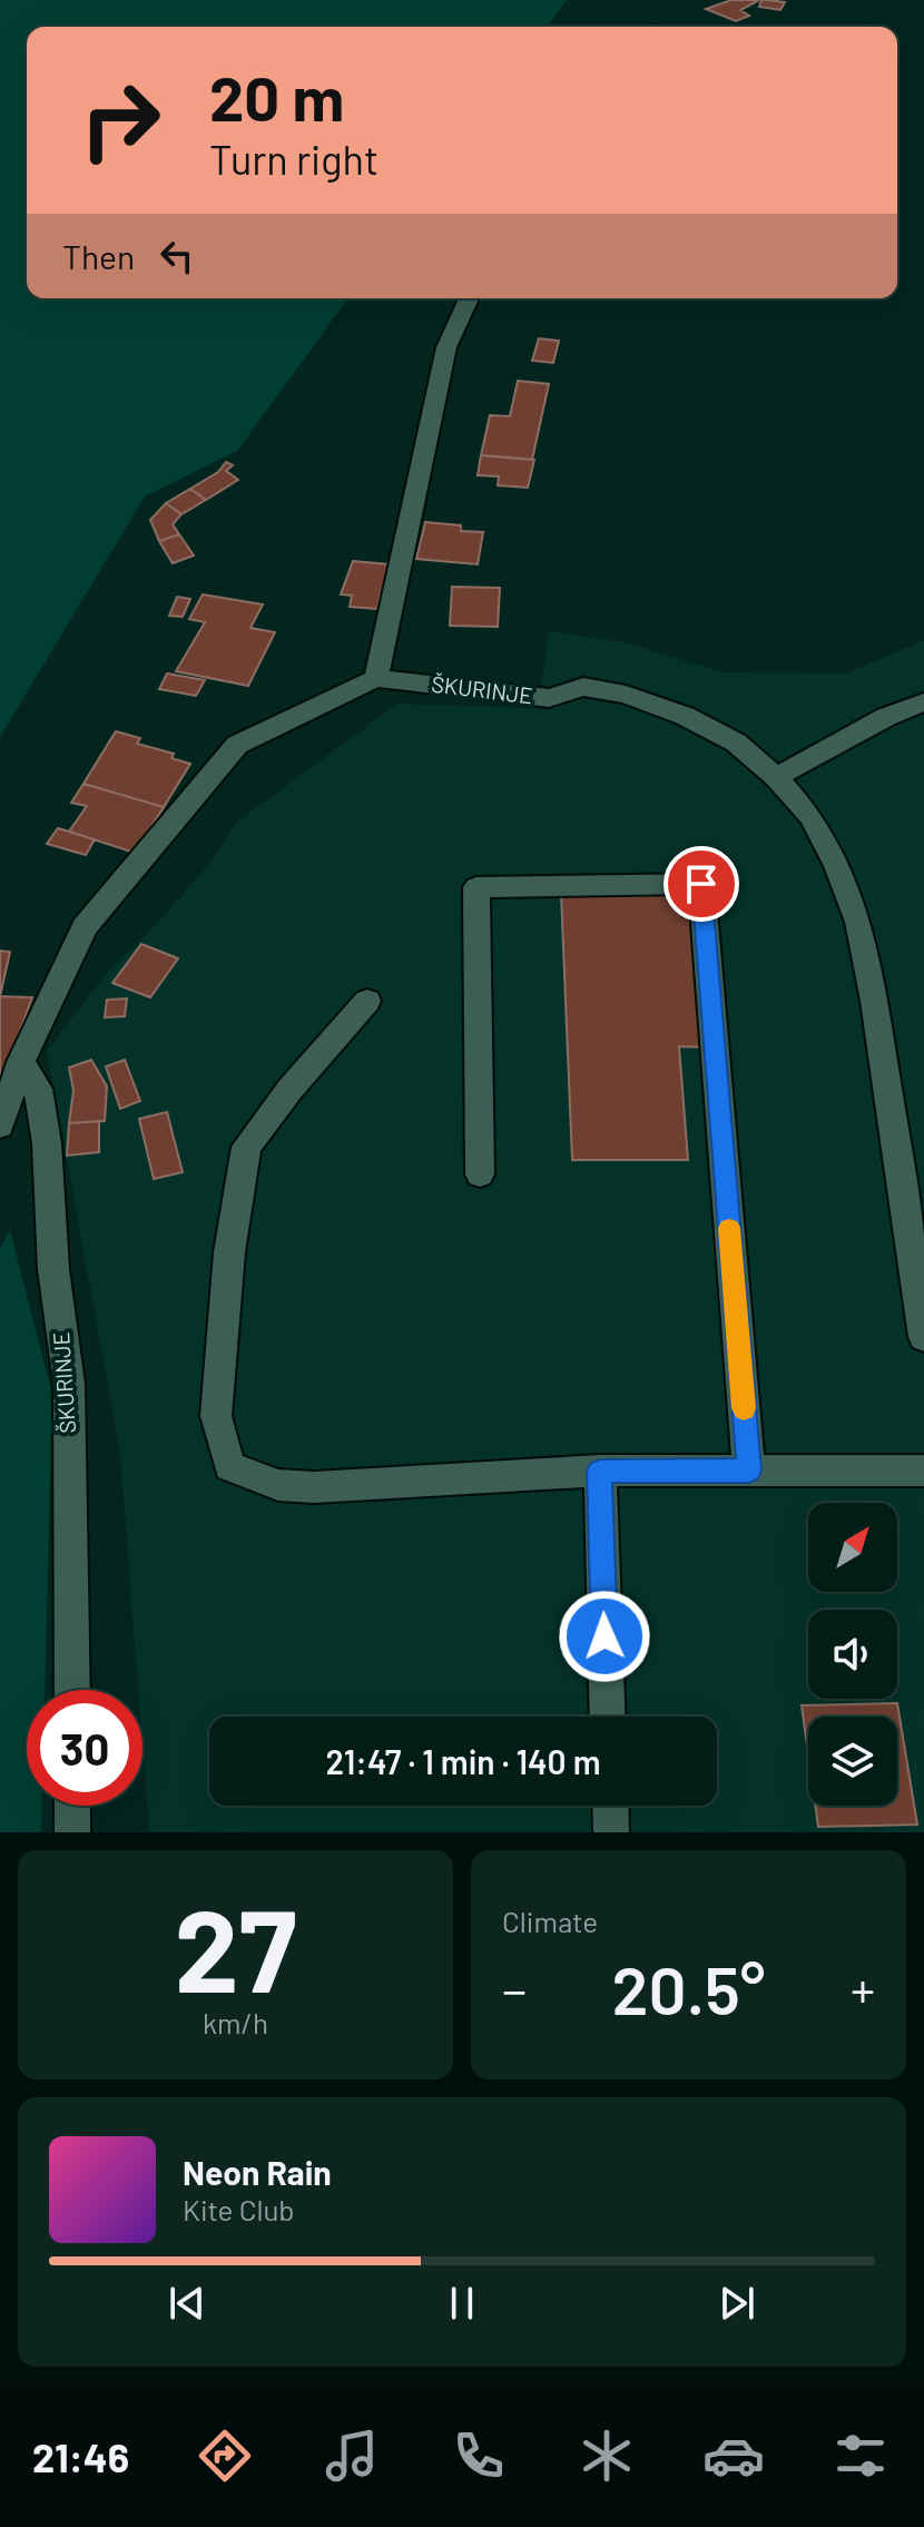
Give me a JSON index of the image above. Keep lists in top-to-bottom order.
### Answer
{
  "streets": {
    "street": ["ŠKURINJE"]
  },
  "north": "top right",
  "page": {
    "turn": ["20 m", "Turn right"],
    "then": "Then",
    "limit": "30",
    "trip": "21:47 · 1 min · 140 m",
    "tile": [
      ["27", "km/h"],
      "Climate"
    ],
    "heat": ["−", "20.5°", "+"],
    "song": ["Neon Rain", "Kite Club"],
    "tabs": "21:46"
  }
}
